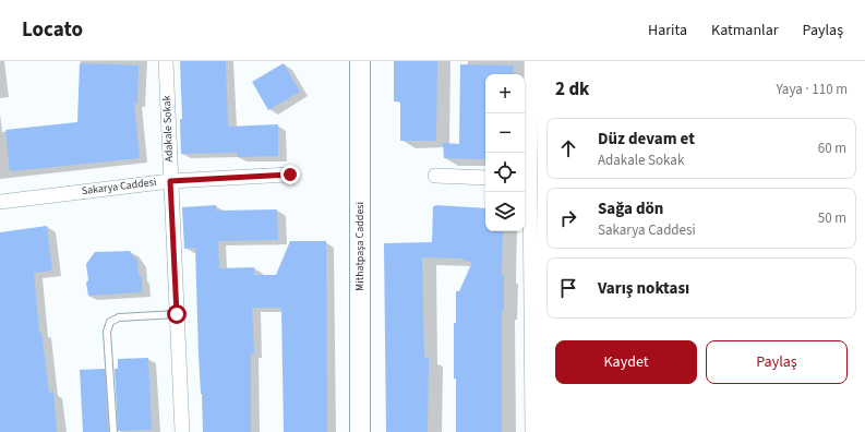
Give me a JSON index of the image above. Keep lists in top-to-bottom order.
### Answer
{
  "streets": {
    "main road": ["Mithatpaşa Caddesi"],
    "street": ["Adakale Sokak", "Sakarya Caddesi"]
  },
  "crossings": [
    ["Adakale Sokak", "Sakarya Caddesi"]
  ],
  "page": {
    "header": "Locato",
    "nav": ["Harita", "Katmanlar", "Paylaş"],
    "heading": ["2 dk", "Yaya · 110 m"],
    "map_buttons": ["+", "−"],
    "list": [
      ["Düz devam et", "Adakale Sokak", "60 m"],
      ["Sağa dön", "Sakarya Caddesi", "50 m"],
      "Varış noktası"
    ],
    "buttons": ["Kaydet", "Paylaş"]
  }
}
